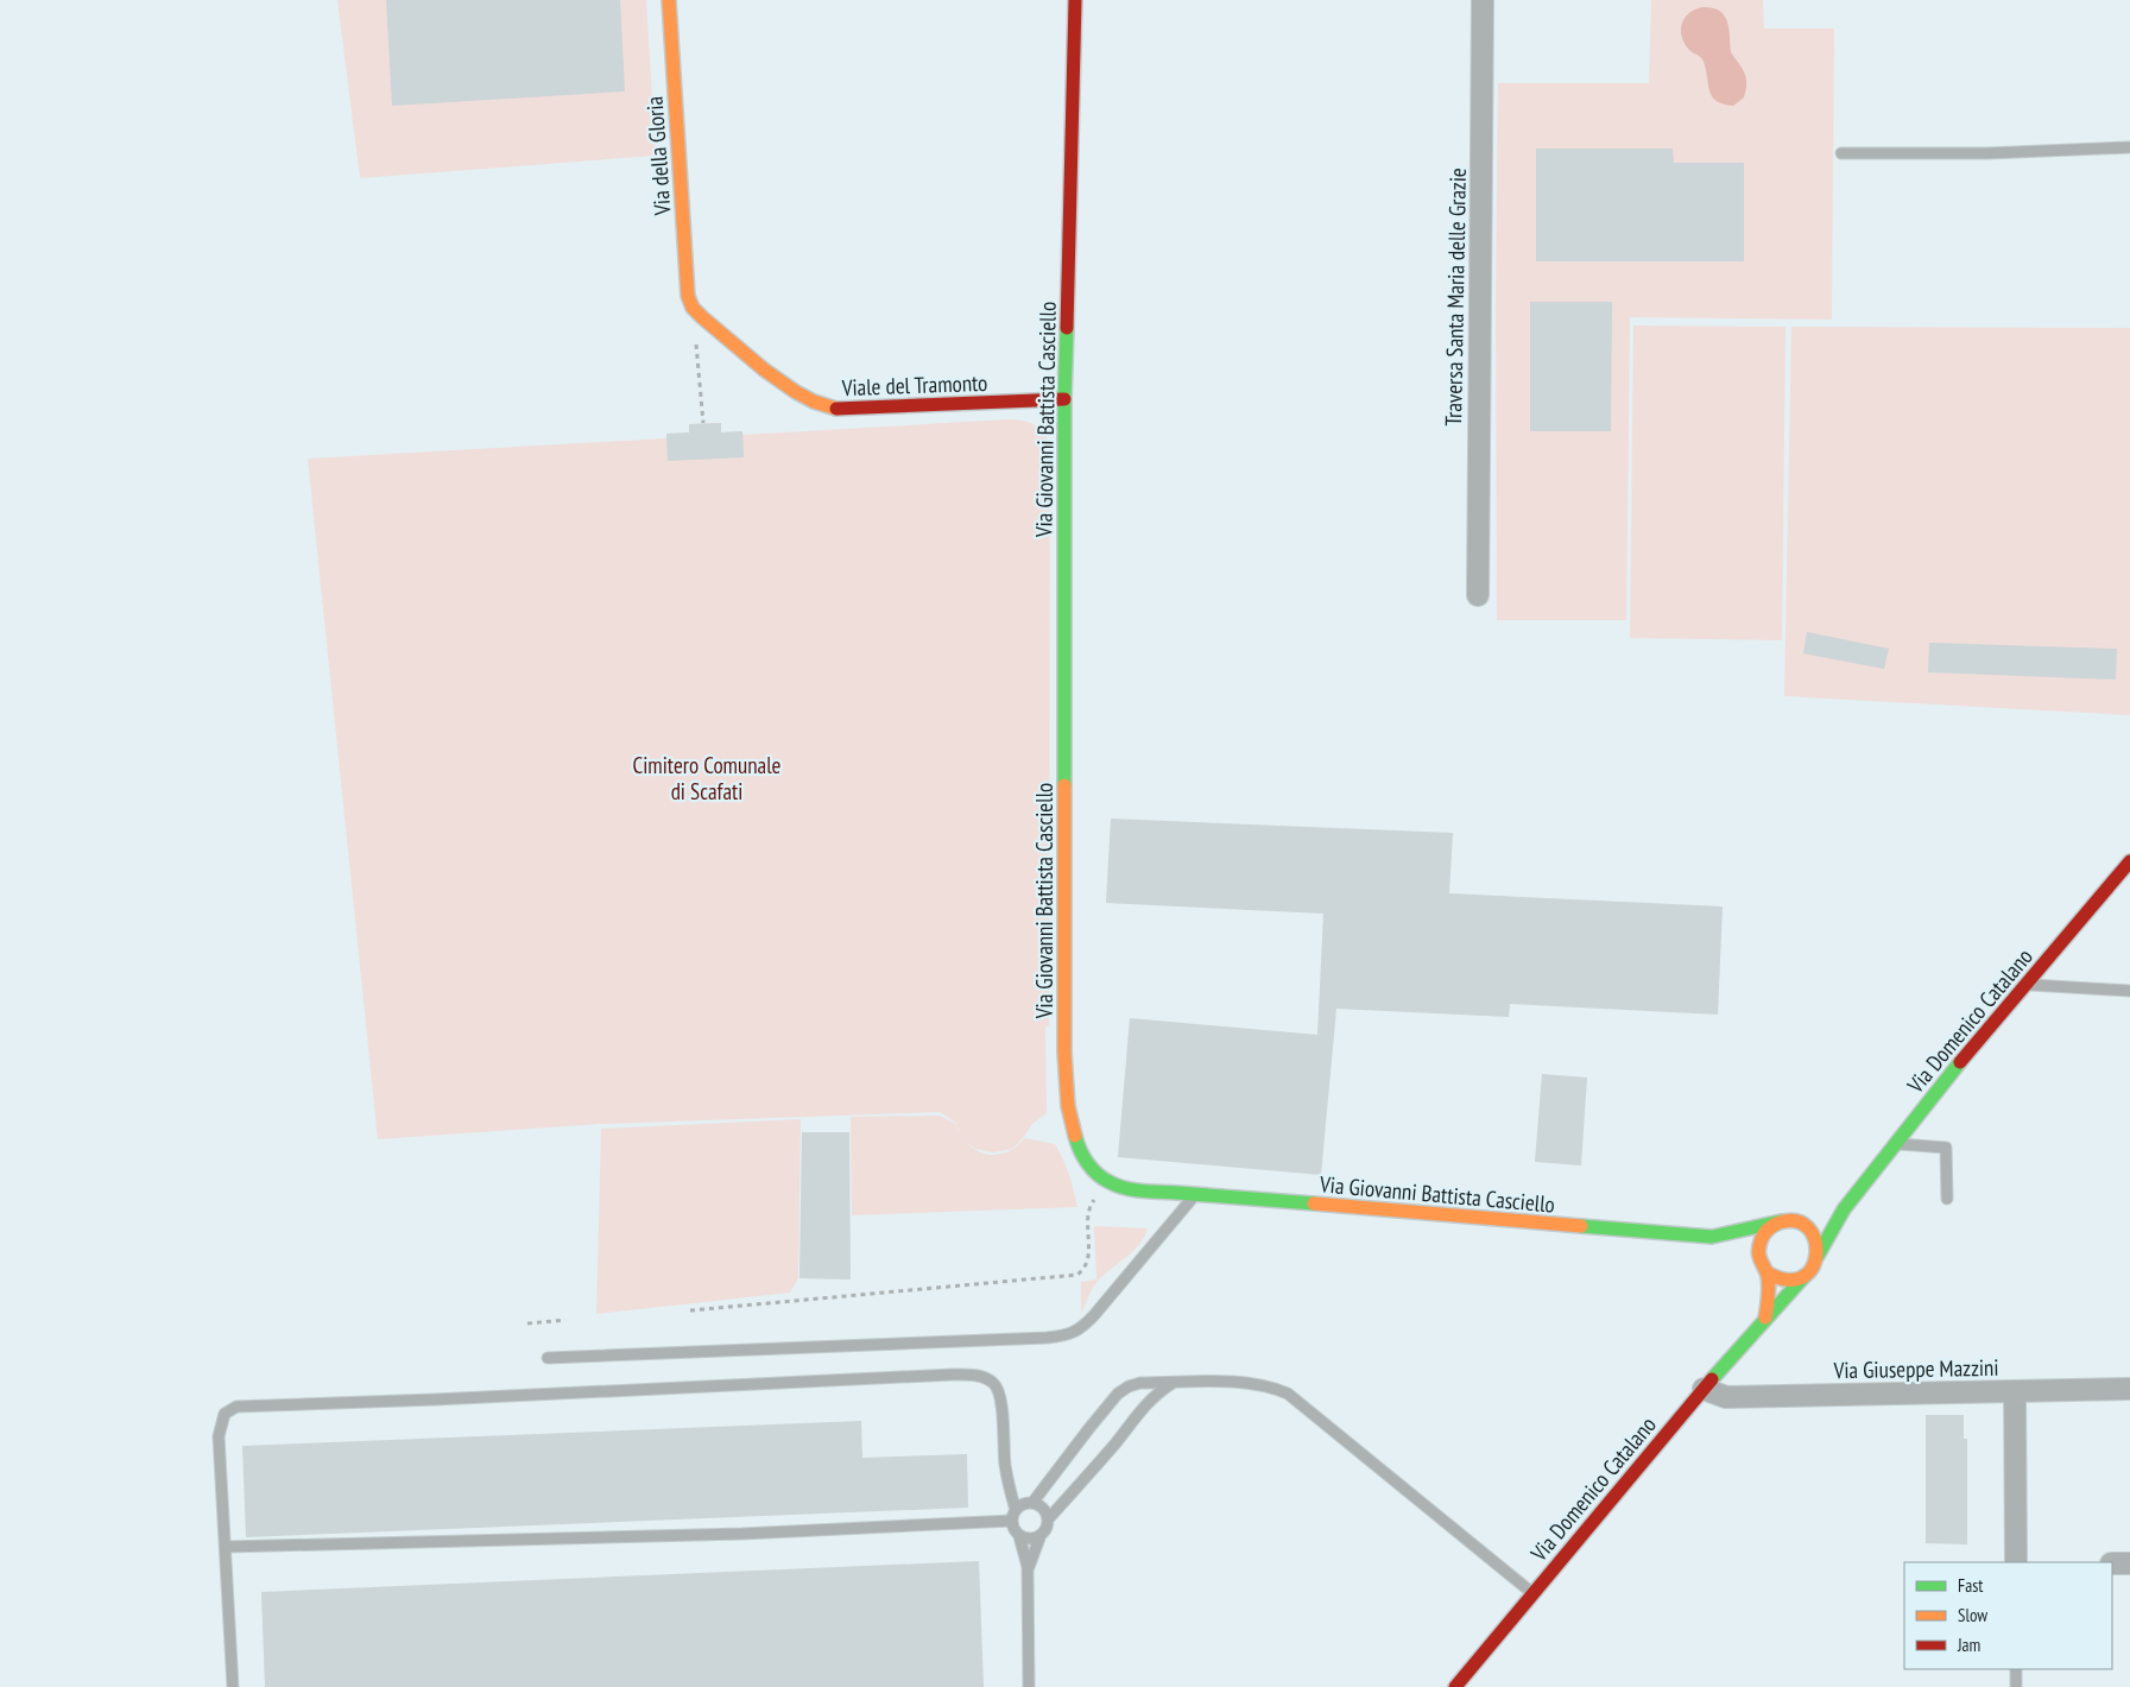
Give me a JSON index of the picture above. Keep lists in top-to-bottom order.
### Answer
{
  "streets": {
    "street": [
      "Via della Gloria",
      "Traversa Santa Maria delle Grazie",
      "Viale del Tramonto",
      "Via Giovanni Battista Casciello",
      "Via Domenico Catalano",
      "Via Giuseppe Mazzini"
    ]
  },
  "crossings": [
    ["Via della Gloria", "Viale del Tramonto"],
    ["Viale del Tramonto", "Via Giovanni Battista Casciello"],
    ["Via Giovanni Battista Casciello", "Via Domenico Catalano"],
    ["Via Domenico Catalano", "Via Giuseppe Mazzini"]
  ],
  "parks": ["Cimitero Comunale di Scafati"],
  "legend": ["Fast", "Slow", "Jam"]
}
